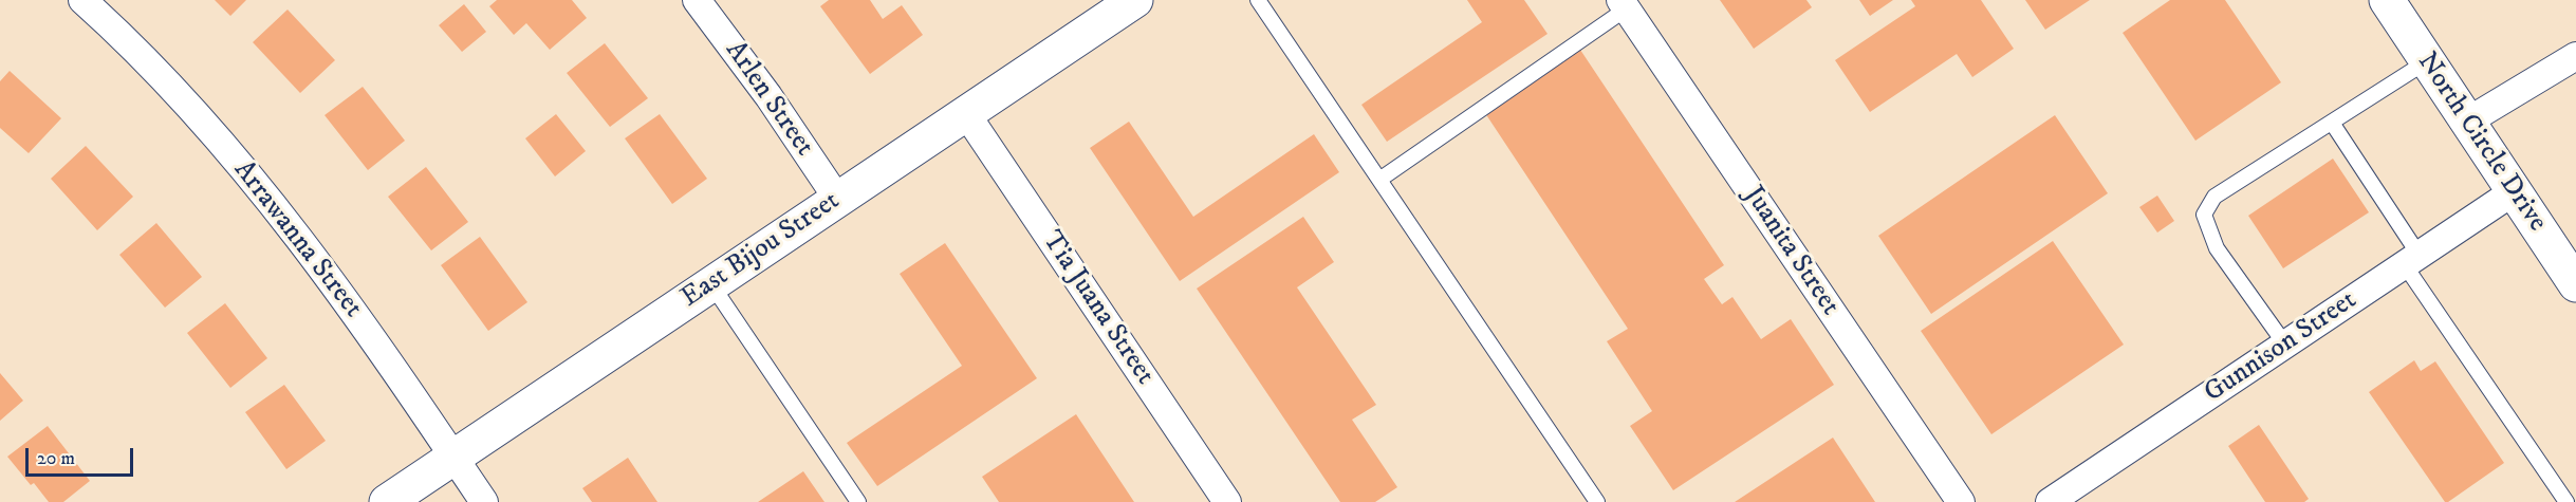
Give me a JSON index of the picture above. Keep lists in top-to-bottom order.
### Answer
{
  "streets": {
    "street": [
      "Arlen Street",
      "North Circle Drive",
      "Arrawanna Street",
      "East Bijou Street",
      "Juanita Street",
      "Tia Juana Street",
      "Gunnison Street"
    ]
  },
  "crossings": [
    ["Arlen Street", "East Bijou Street"],
    ["North Circle Drive", "Gunnison Street"],
    ["Arrawanna Street", "East Bijou Street"],
    ["East Bijou Street", "Tia Juana Street"]
  ],
  "scale_bar": "20 m"
}
